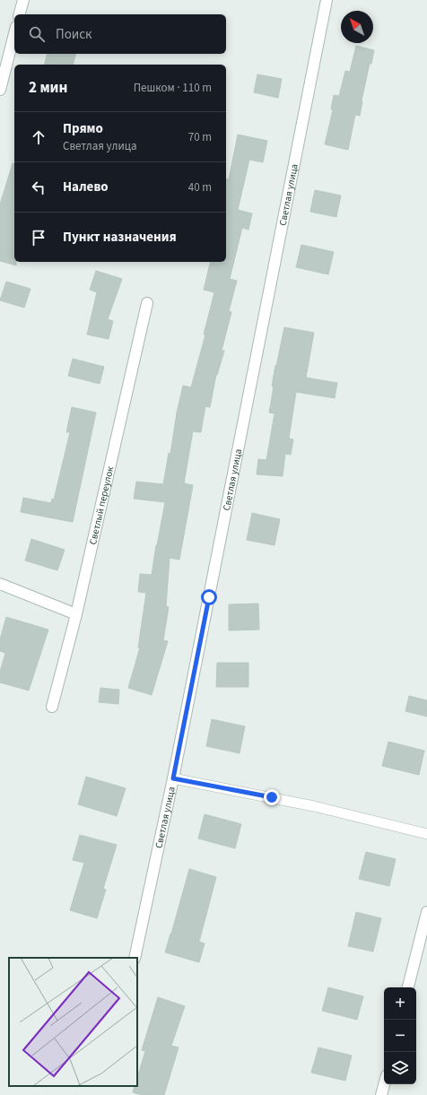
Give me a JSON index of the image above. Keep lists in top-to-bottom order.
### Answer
{
  "streets": {
    "street": ["Светлая улица", "Светлый переулок"]
  },
  "north": "top left",
  "page": {
    "search": "Поиск",
    "heading": ["2 мин", "Пешком · 110 m"],
    "list": [
      ["Прямо", "Светлая улица", "70 m"],
      ["Налево", "40 m"],
      "Пункт назначения"
    ],
    "map_buttons": ["+", "−"]
  }
}
